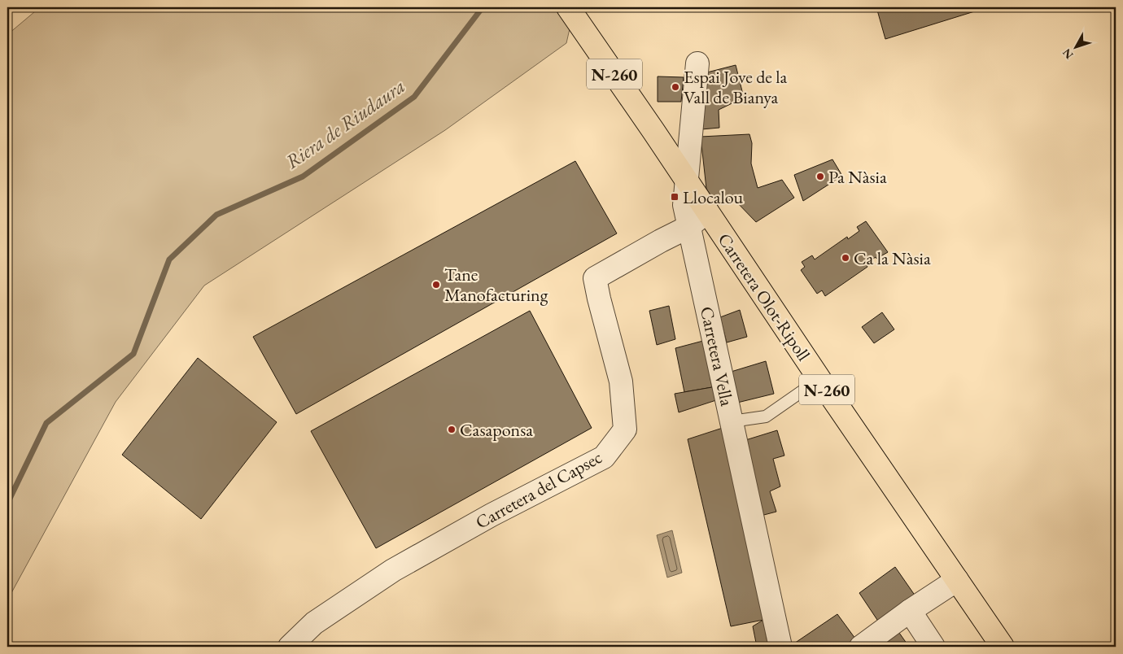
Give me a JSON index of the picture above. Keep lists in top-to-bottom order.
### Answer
{
  "streets": {
    "main road": ["N-260", "Carretera Olot-Ripoll"],
    "street": ["Carretera Vella", "Carretera del Capsec"]
  },
  "crossings": [
    ["Carretera Olot-Ripoll", "Carretera Vella"],
    ["Carretera Olot-Ripoll", "Carretera del Capsec"],
    ["Carretera Vella", "Carretera del Capsec"]
  ],
  "water": ["Riera de Riudaura"],
  "places": {
    "other": [
      "Espai Jove de la Vall de Bianya",
      "Pa Nàsia",
      "Ca la Nàsia",
      "Tane Manofacturing",
      "Casaponsa"
    ],
    "transit": ["Llocalou"]
  },
  "north": "bottom left"
}
